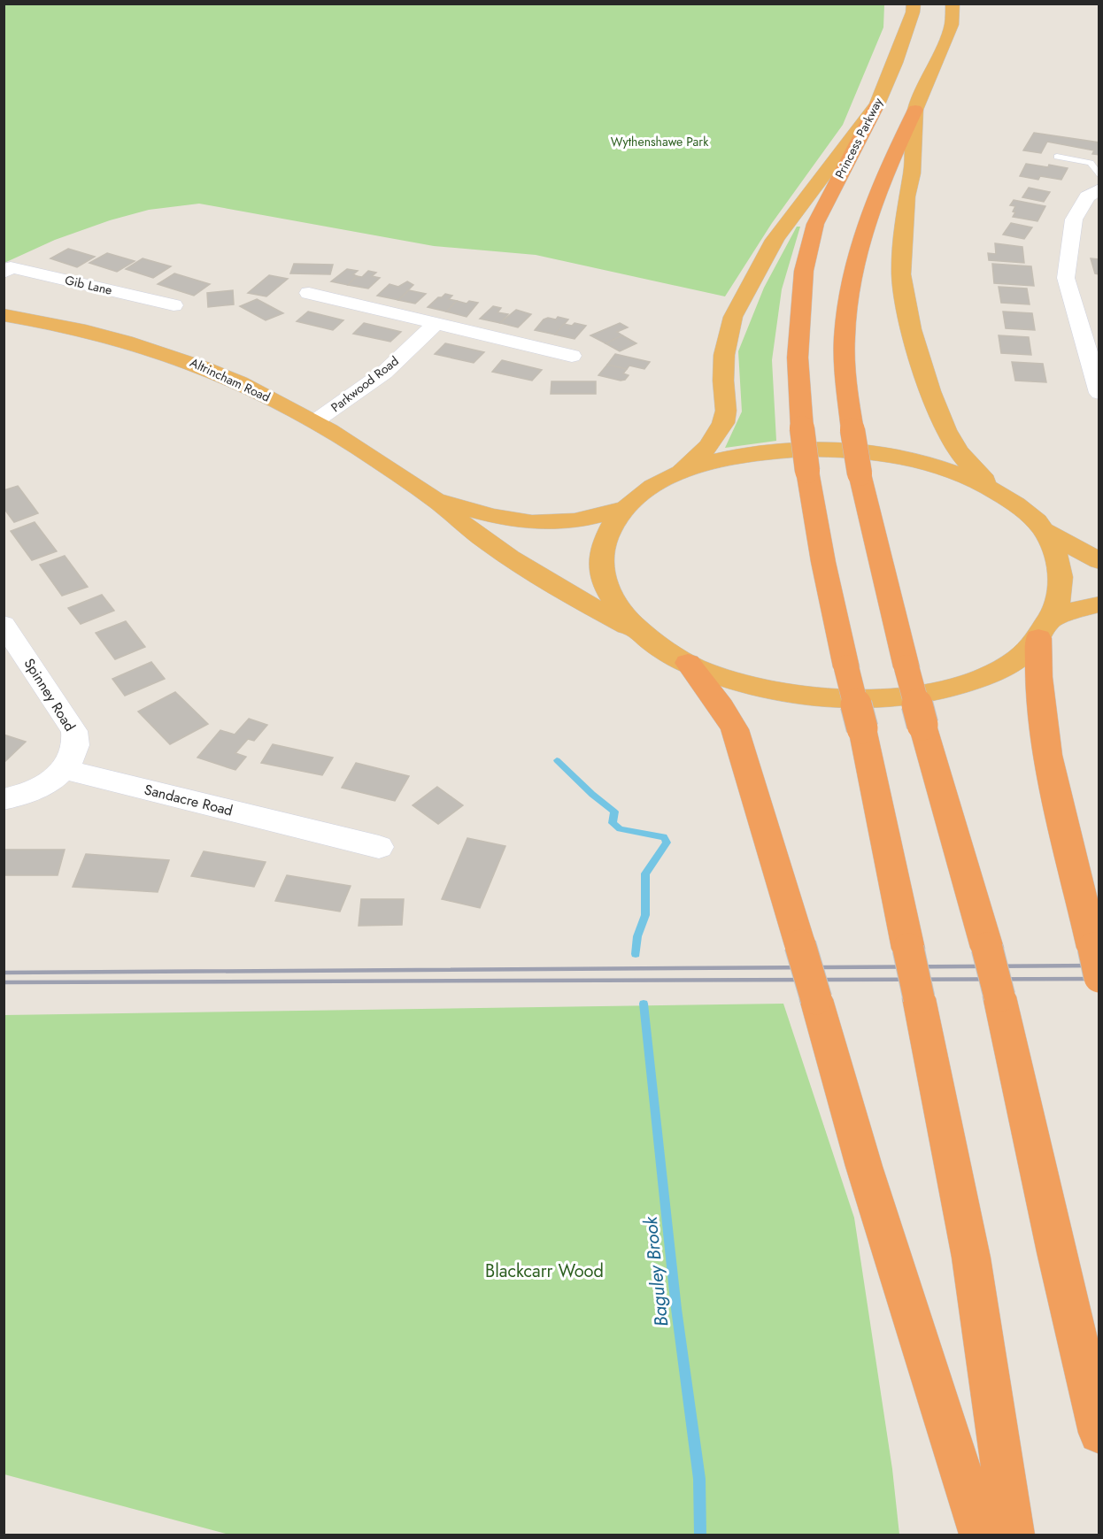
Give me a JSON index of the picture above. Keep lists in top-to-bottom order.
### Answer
{
  "streets": {
    "highway": ["Princess Parkway", "Altrincham Road"],
    "street": [
      "Gib Lane",
      "Parkwood Road",
      "Spinney Road",
      "Sandacre Road"
    ]
  },
  "crossings": [
    ["Altrincham Road", "Parkwood Road"],
    ["Spinney Road", "Sandacre Road"]
  ],
  "water": ["Baguley Brook"],
  "parks": ["Wythenshawe Park", "Blackcarr Wood"]
}
